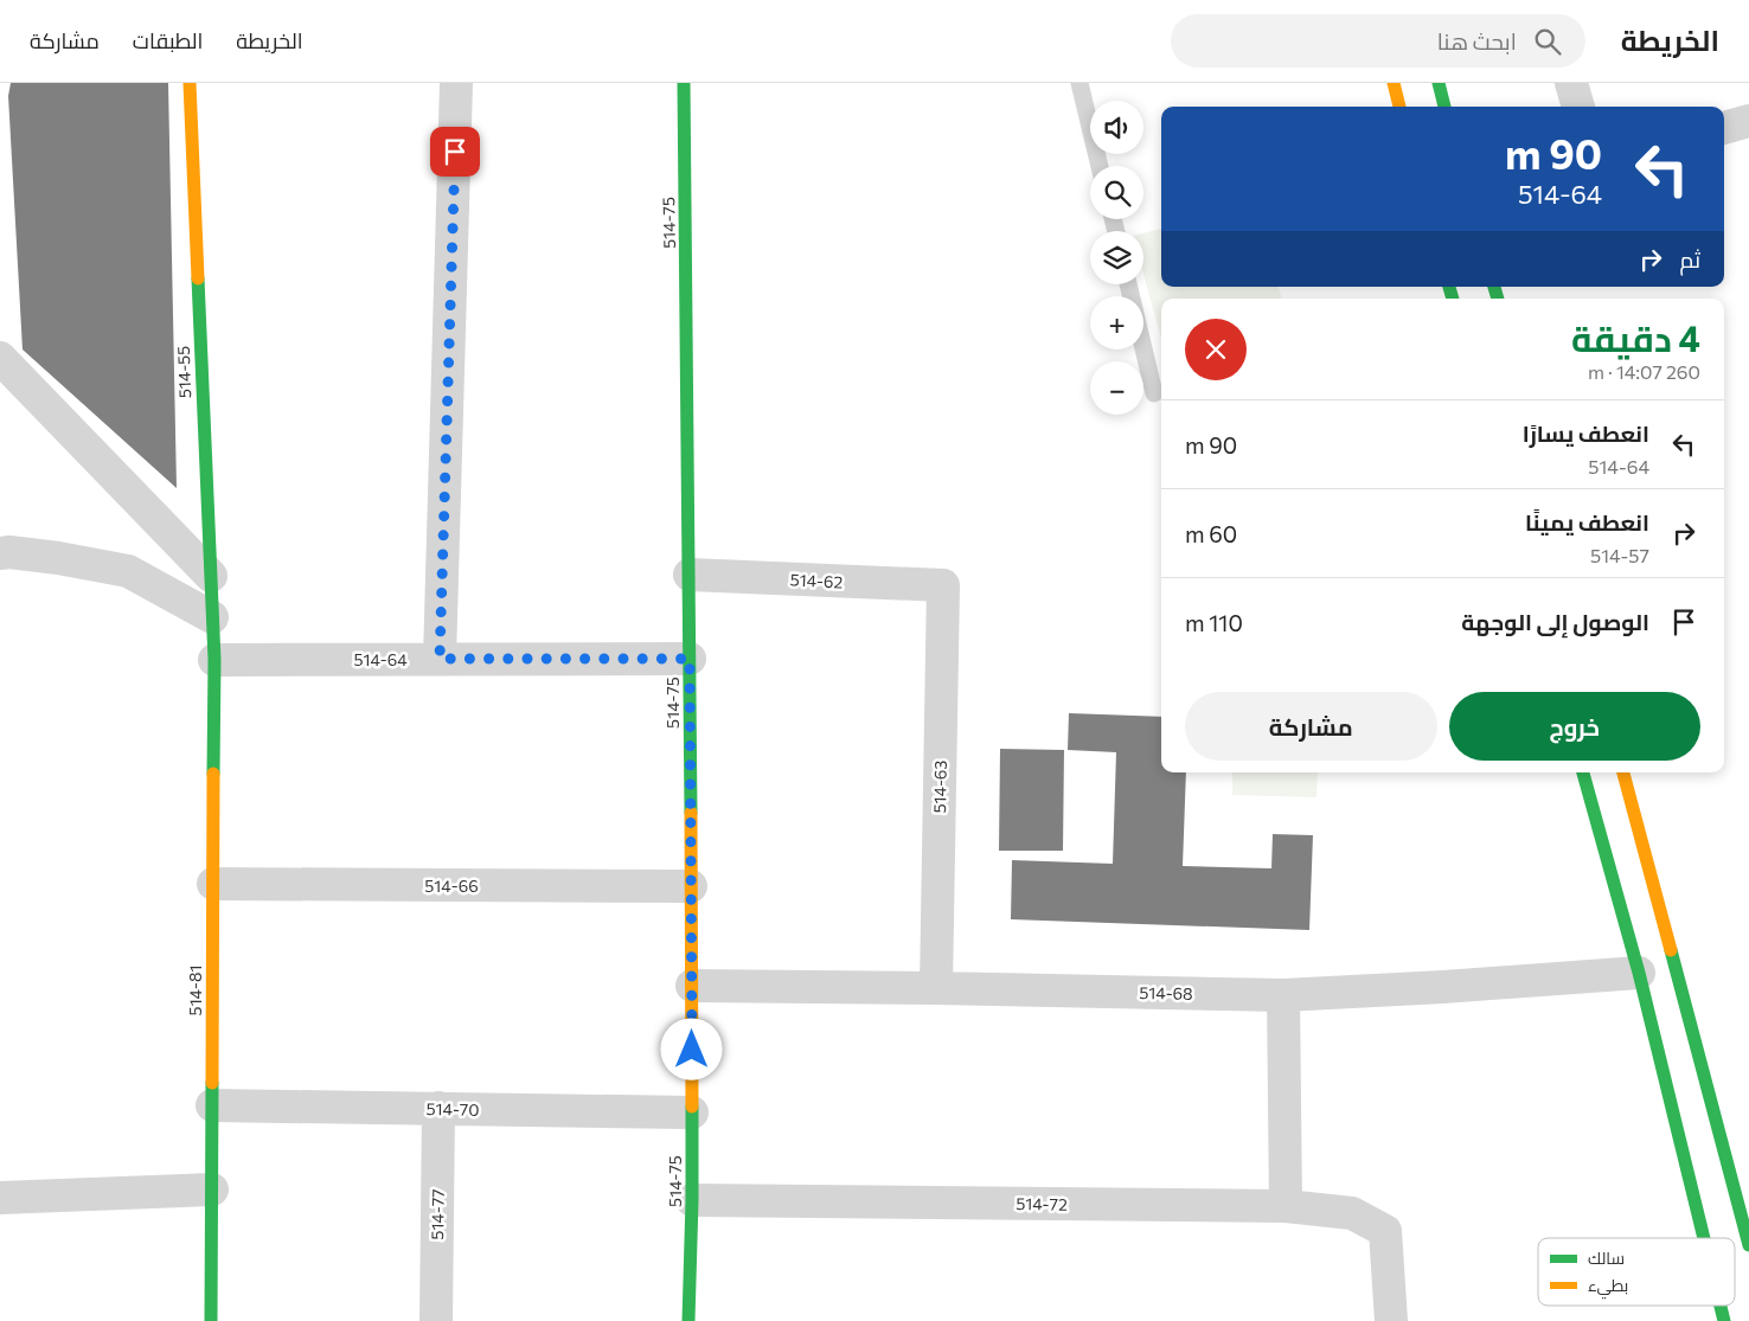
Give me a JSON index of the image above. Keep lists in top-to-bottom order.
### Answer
{
  "streets": {
    "street": [
      "514-75",
      "514-55",
      "514-62",
      "514-64",
      "514-63",
      "514-66",
      "514-81",
      "514-68",
      "514-70",
      "514-72",
      "514-77"
    ]
  },
  "crossings": [
    ["514-75", "514-62"],
    ["514-75", "514-64"],
    ["514-75", "514-66"],
    ["514-75", "514-68"],
    ["514-75", "514-70"],
    ["514-75", "514-72"],
    ["514-55", "514-64"],
    ["514-55", "514-81"],
    ["514-62", "514-63"],
    ["514-64", "514-81"],
    ["514-63", "514-68"],
    ["514-66", "514-81"],
    ["514-81", "514-70"],
    ["514-70", "514-77"]
  ],
  "legend": ["سالك", "بطيء"],
  "page": {
    "header": "الخريطة",
    "search": "ابحث هنا",
    "nav": ["الخريطة", "الطبقات", "مشاركة"],
    "map_buttons": ["+", "−"],
    "turn": ["90 m", "514-64"],
    "then": "ثم",
    "heading": ["4 دقيقة", "260 m · 14:07"],
    "list": [
      {
        "name": "انعطف يسارًا",
        "note": "514-64",
        "value": "90 m"
      },
      {
        "name": "انعطف يمينًا",
        "note": "514-57",
        "value": "60 m"
      },
      {
        "name": "الوصول إلى الوجهة",
        "value": "110 m"
      }
    ],
    "buttons": ["خروج", "مشاركة"]
  }
}
